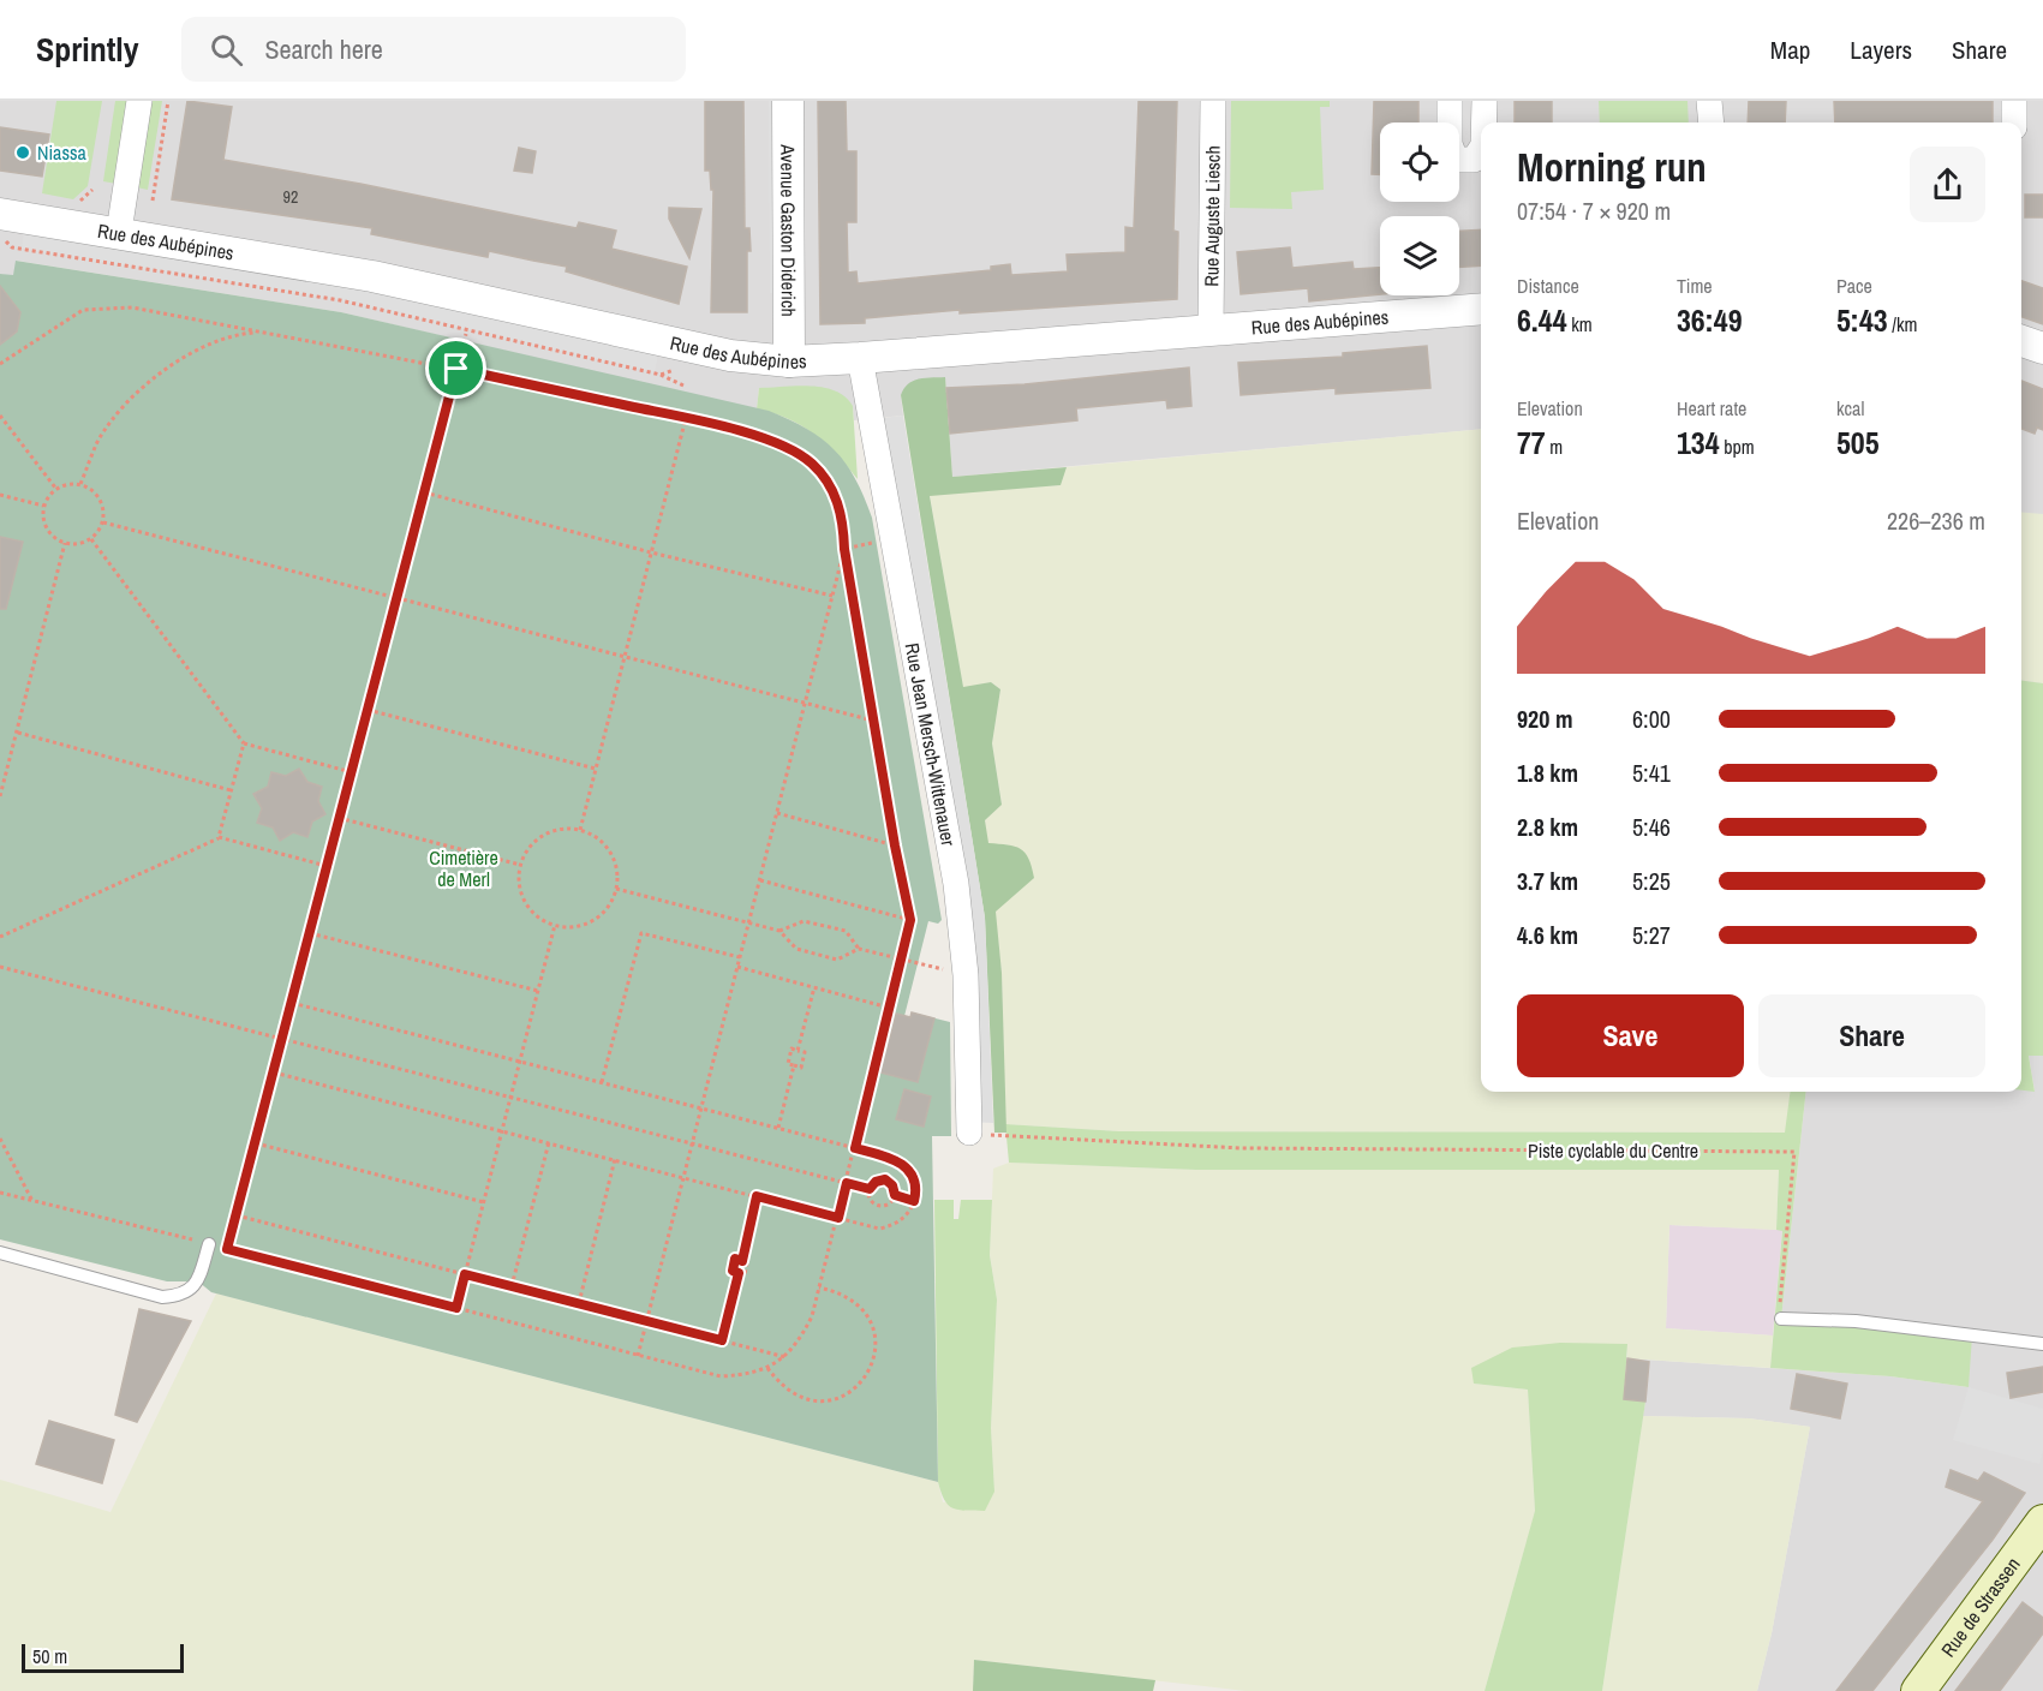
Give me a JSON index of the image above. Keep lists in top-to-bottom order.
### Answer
{
  "streets": {
    "main road": ["Rue de Strassen"],
    "street": [
      "Rue Auguste Liesch",
      "Avenue Gaston Diderich",
      "Rue des Aubépines",
      "Rue Jean Mersch-Wittenauer"
    ],
    "path": ["Piste cyclable du Centre"]
  },
  "crossings": [
    ["Rue Auguste Liesch", "Rue des Aubépines"],
    ["Avenue Gaston Diderich", "Rue des Aubépines"],
    ["Rue des Aubépines", "Rue Jean Mersch-Wittenauer"]
  ],
  "parks": ["Cimetière de Merl"],
  "places": ["Niassa"],
  "house_numbers": ["92"],
  "scale_bar": "50 m",
  "page": {
    "header": "Sprintly",
    "search": "Search here",
    "nav": ["Map", "Layers", "Share"],
    "heading": ["Morning run", "07:54 · 7 × 920 m"],
    "stats": [
      ["Distance", "6.44 km"],
      ["Time", "36:49"],
      ["Pace", "5:43 /km"],
      ["Elevation", "77 m"],
      ["Heart rate", "134 bpm"],
      ["kcal", "505"]
    ],
    "chart": ["Elevation", "226–236 m"],
    "list": [
      {
        "name": "920 m",
        "note": "6:00"
      },
      {
        "name": "1.8 km",
        "note": "5:41"
      },
      {
        "name": "2.8 km",
        "note": "5:46"
      },
      {
        "name": "3.7 km",
        "note": "5:25"
      },
      {
        "name": "4.6 km",
        "note": "5:27"
      }
    ],
    "buttons": ["Save", "Share"],
    "scale": "50 m"
  }
}
